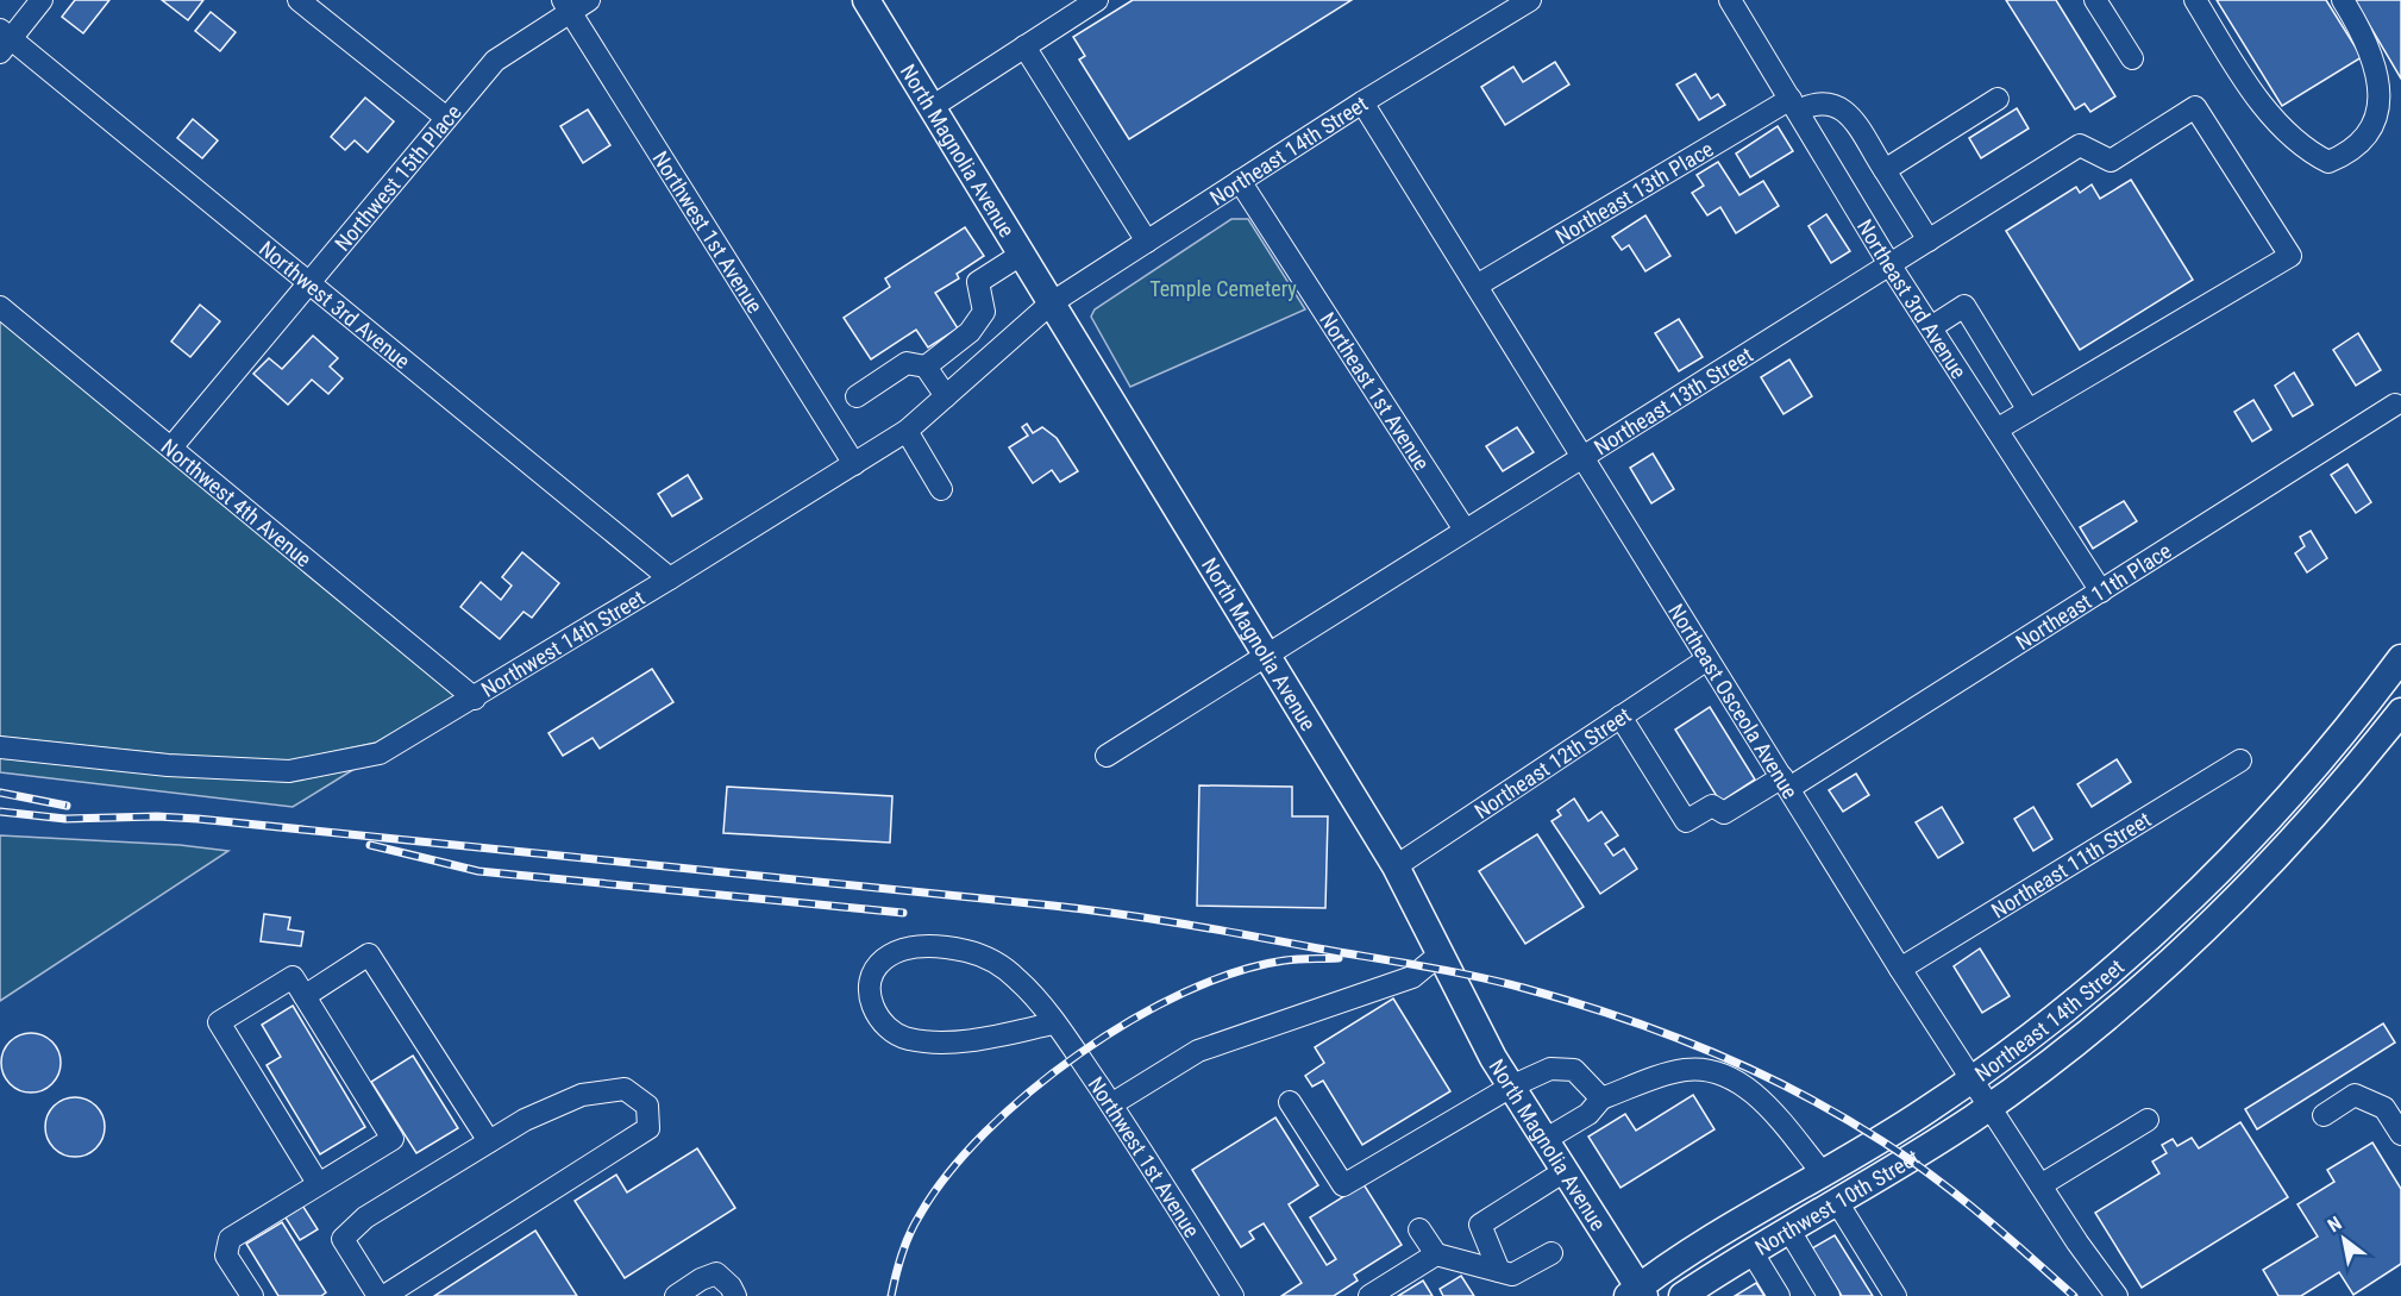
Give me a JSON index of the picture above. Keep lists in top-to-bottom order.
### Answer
{
  "streets": {
    "main road": ["Northeast 14th Street", "North Magnolia Avenue", "Northwest 10th Street"],
    "street": [
      "Northwest 15th Place",
      "Northeast 13th Place",
      "Northwest 1st Avenue",
      "Northeast 3rd Avenue",
      "Northwest 3rd Avenue",
      "Northeast 1st Avenue",
      "Northeast 13th Street",
      "Northwest 4th Avenue",
      "Northeast 11th Place",
      "Northwest 14th Street",
      "Northeast Osceola Avenue",
      "Northeast 12th Street",
      "Northeast 11th Street"
    ]
  },
  "crossings": [
    ["Northeast 14th Street", "North Magnolia Avenue"],
    ["Northeast 14th Street", "Northeast 1st Avenue"],
    ["Northeast 14th Street", "Northwest 14th Street"],
    ["Northeast 14th Street", "Northeast Osceola Avenue"],
    ["Northeast 14th Street", "Northwest 10th Street"],
    ["North Magnolia Avenue", "Northeast 13th Street"],
    ["North Magnolia Avenue", "Northwest 14th Street"],
    ["North Magnolia Avenue", "Northeast 12th Street"],
    ["Northwest 15th Place", "Northwest 1st Avenue"],
    ["Northwest 15th Place", "Northwest 3rd Avenue"],
    ["Northwest 15th Place", "Northwest 4th Avenue"],
    ["Northeast 13th Place", "Northeast 3rd Avenue"],
    ["Northeast 13th Place", "Northeast Osceola Avenue"],
    ["Northwest 1st Avenue", "Northwest 14th Street"],
    ["Northeast 3rd Avenue", "Northeast 13th Street"],
    ["Northeast 3rd Avenue", "Northeast 11th Place"],
    ["Northwest 3rd Avenue", "Northwest 14th Street"],
    ["Northeast 1st Avenue", "Northeast 13th Street"],
    ["Northeast 13th Street", "Northeast Osceola Avenue"],
    ["Northwest 4th Avenue", "Northwest 14th Street"],
    ["Northeast 11th Place", "Northeast Osceola Avenue"],
    ["Northeast 11th Place", "Northeast 12th Street"],
    ["Northeast Osceola Avenue", "Northeast 12th Street"],
    ["Northeast Osceola Avenue", "Northeast 11th Street"],
    ["Northeast Osceola Avenue", "Northwest 10th Street"]
  ],
  "parks": ["Temple Cemetery"],
  "north": "top left"
}
